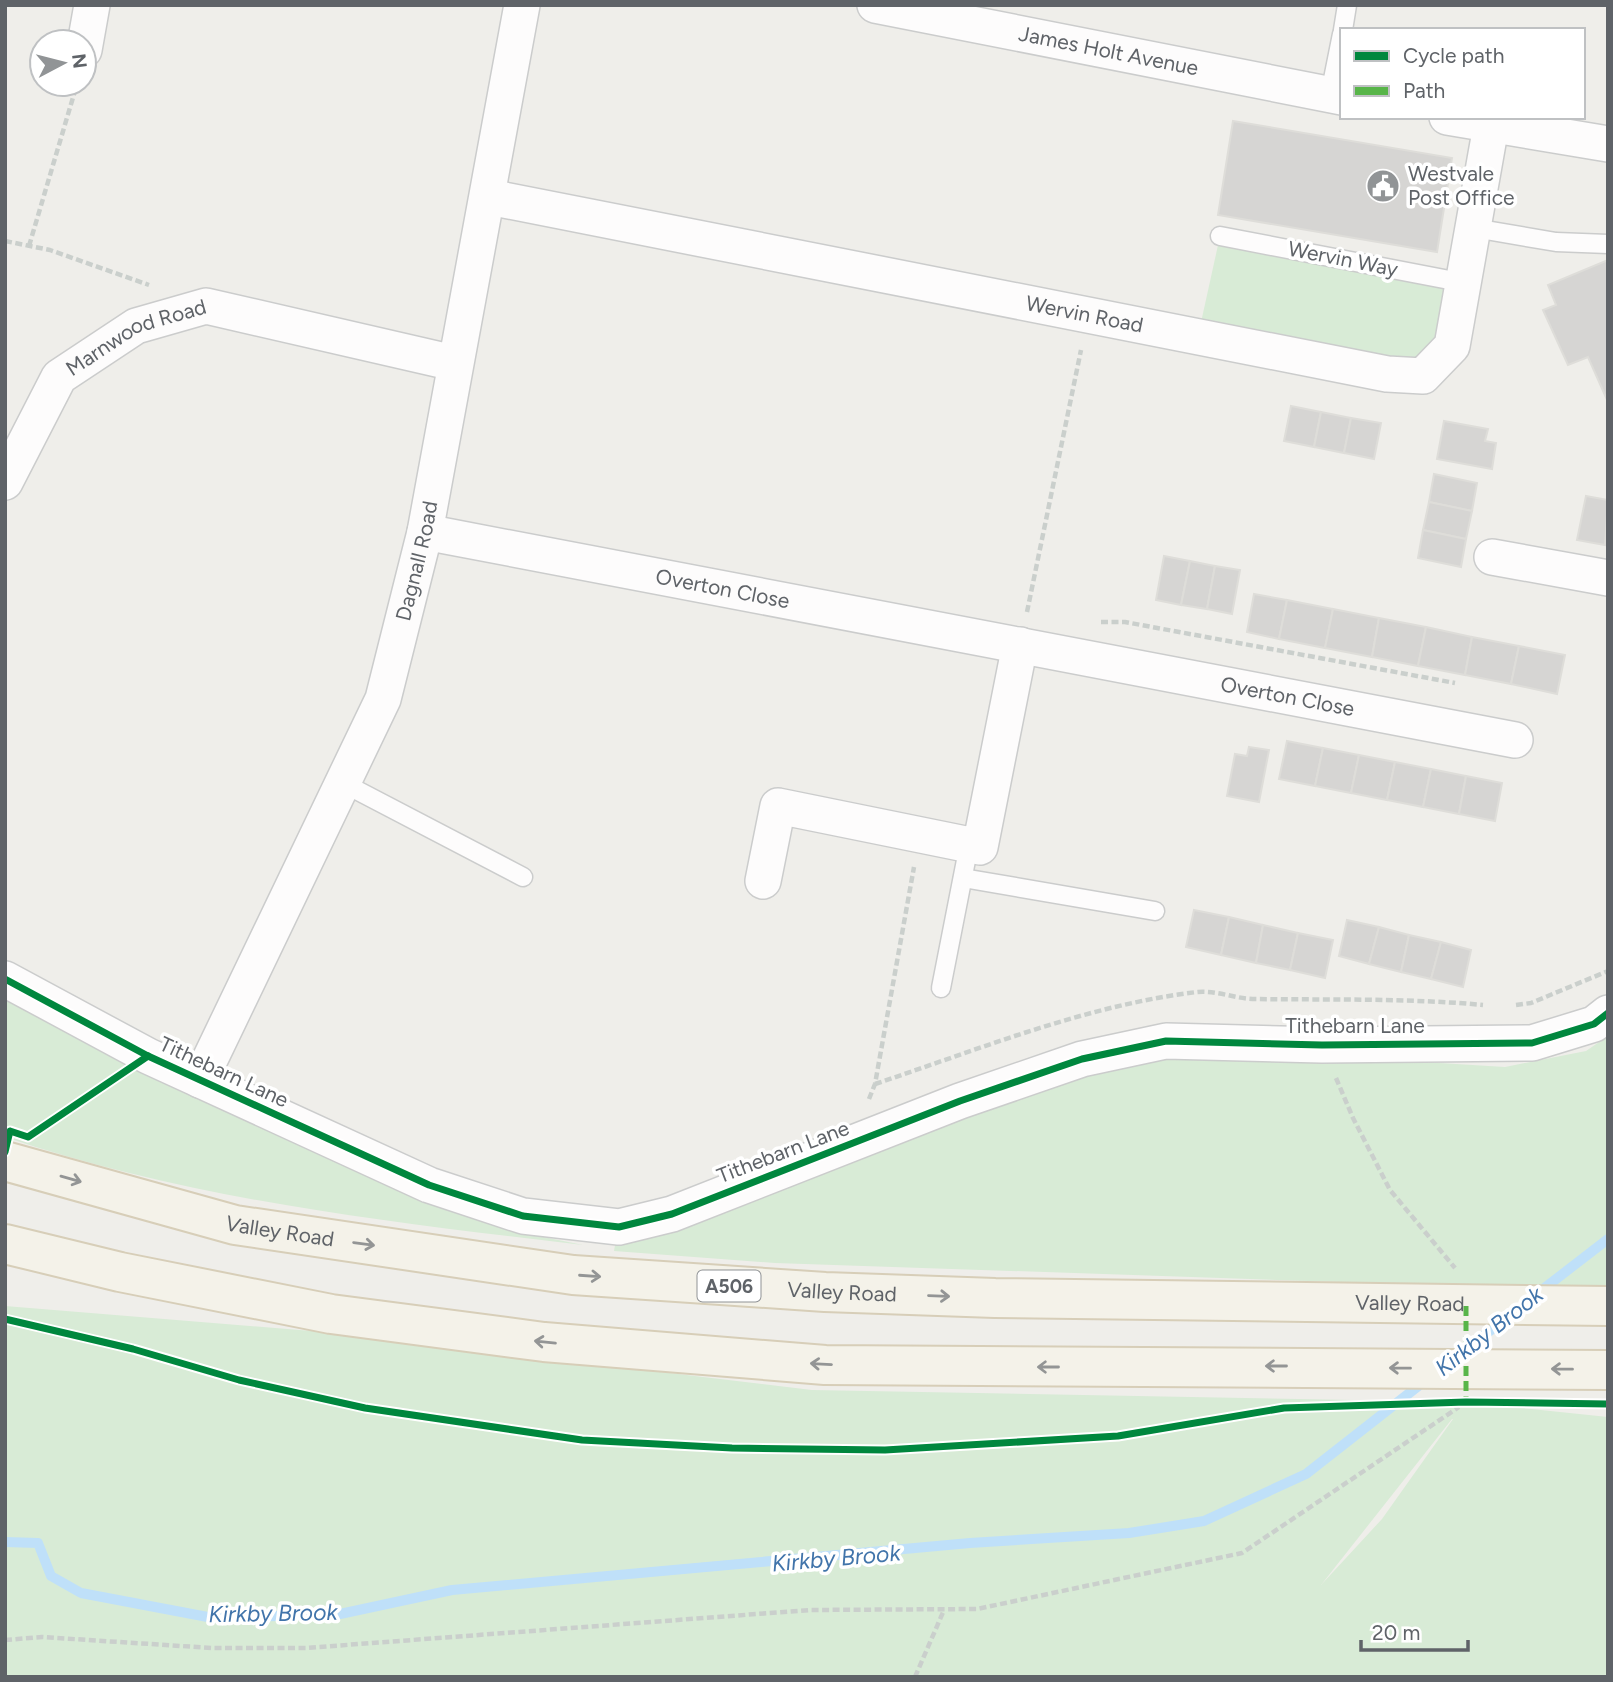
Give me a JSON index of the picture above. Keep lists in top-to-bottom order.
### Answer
{
  "streets": {
    "main road": ["Valley Road", "A506"],
    "street": [
      "James Holt Avenue",
      "Wervin Road",
      "Marnwood Road",
      "Dagnall Road",
      "Overton Close",
      "Tithebarn Lane"
    ],
    "lane": ["Wervin Way"]
  },
  "crossings": [
    ["Wervin Way", "Wervin Road"],
    ["Wervin Road", "Dagnall Road"],
    ["Marnwood Road", "Dagnall Road"],
    ["Dagnall Road", "Overton Close"],
    ["Dagnall Road", "Tithebarn Lane"]
  ],
  "water": ["Kirkby Brook"],
  "places": {
    "public building": ["Westvale Post Office"]
  },
  "legend": ["Cycle path", "Path"],
  "scale_bar": "20 m",
  "north": "right"
}
